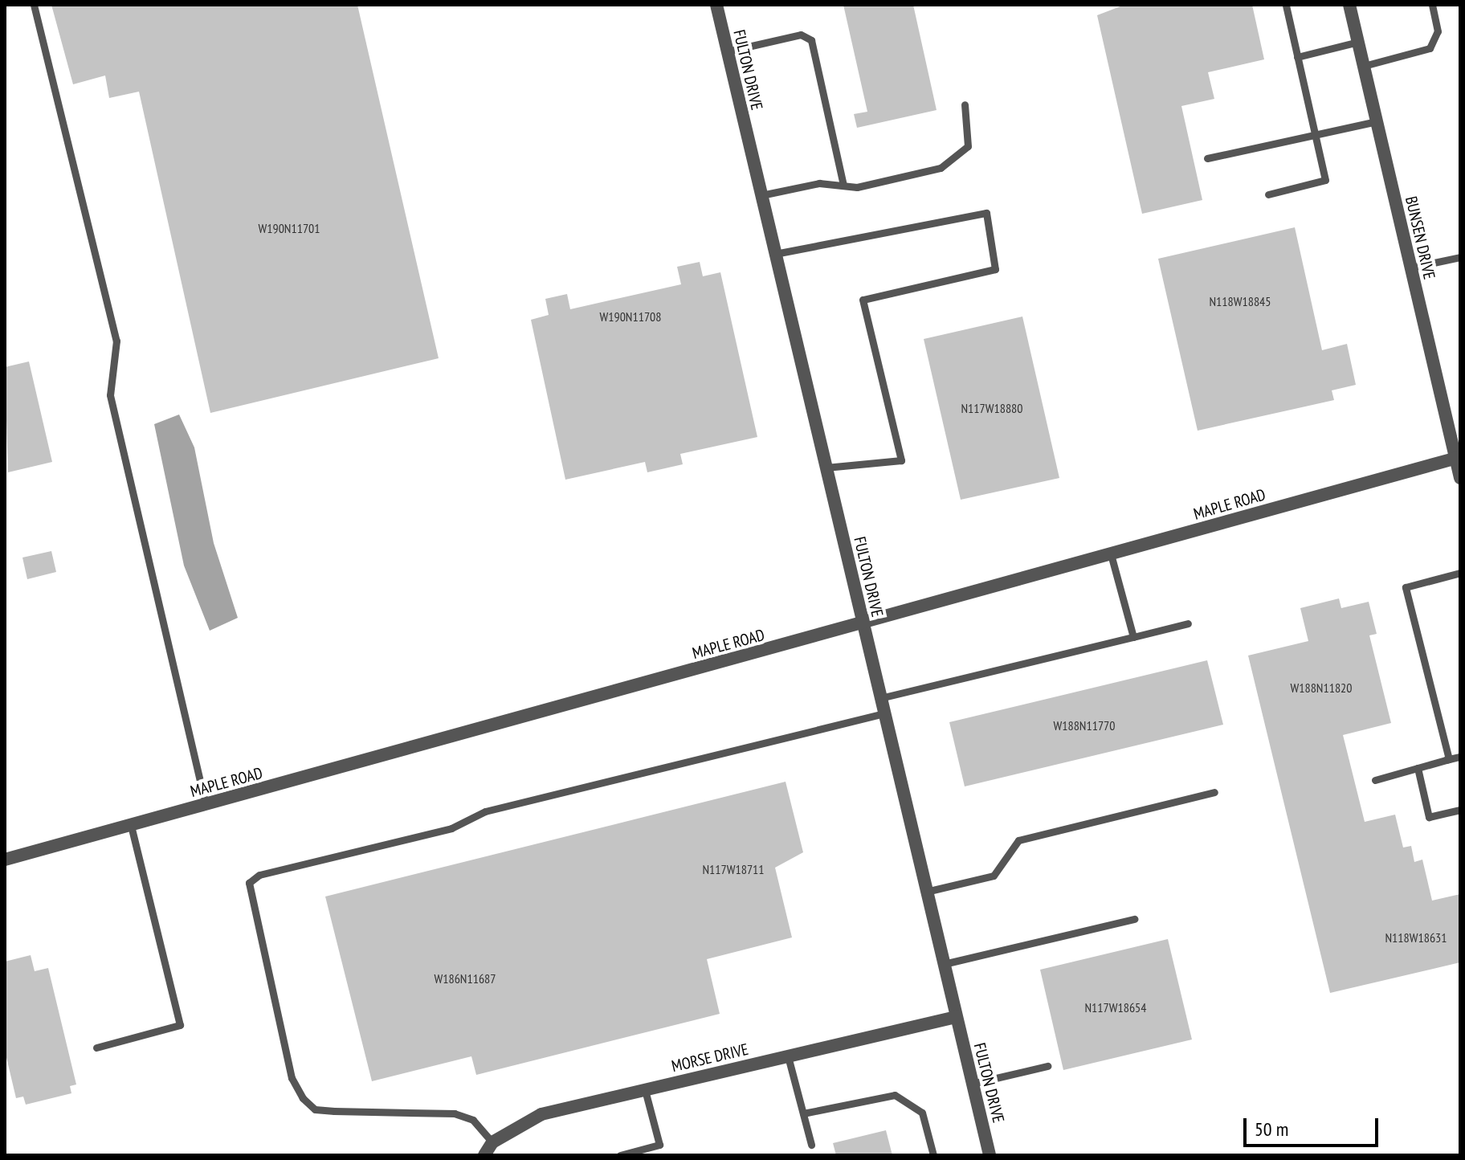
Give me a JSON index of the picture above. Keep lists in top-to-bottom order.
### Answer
{
  "streets": {
    "street": [
      "FULTON DRIVE",
      "BUNSEN DRIVE",
      "MAPLE ROAD",
      "MORSE DRIVE"
    ]
  },
  "crossings": [
    ["FULTON DRIVE", "MAPLE ROAD"],
    ["FULTON DRIVE", "MORSE DRIVE"],
    ["BUNSEN DRIVE", "MAPLE ROAD"]
  ],
  "house_numbers": [
    "W190N11701",
    "N118W18845",
    "W190N11708",
    "N117W18880",
    "W188N11820",
    "W188N11770",
    "N117W18711",
    "N118W18631",
    "W186N11687",
    "N117W18654"
  ],
  "scale_bar": "50 m"
}
